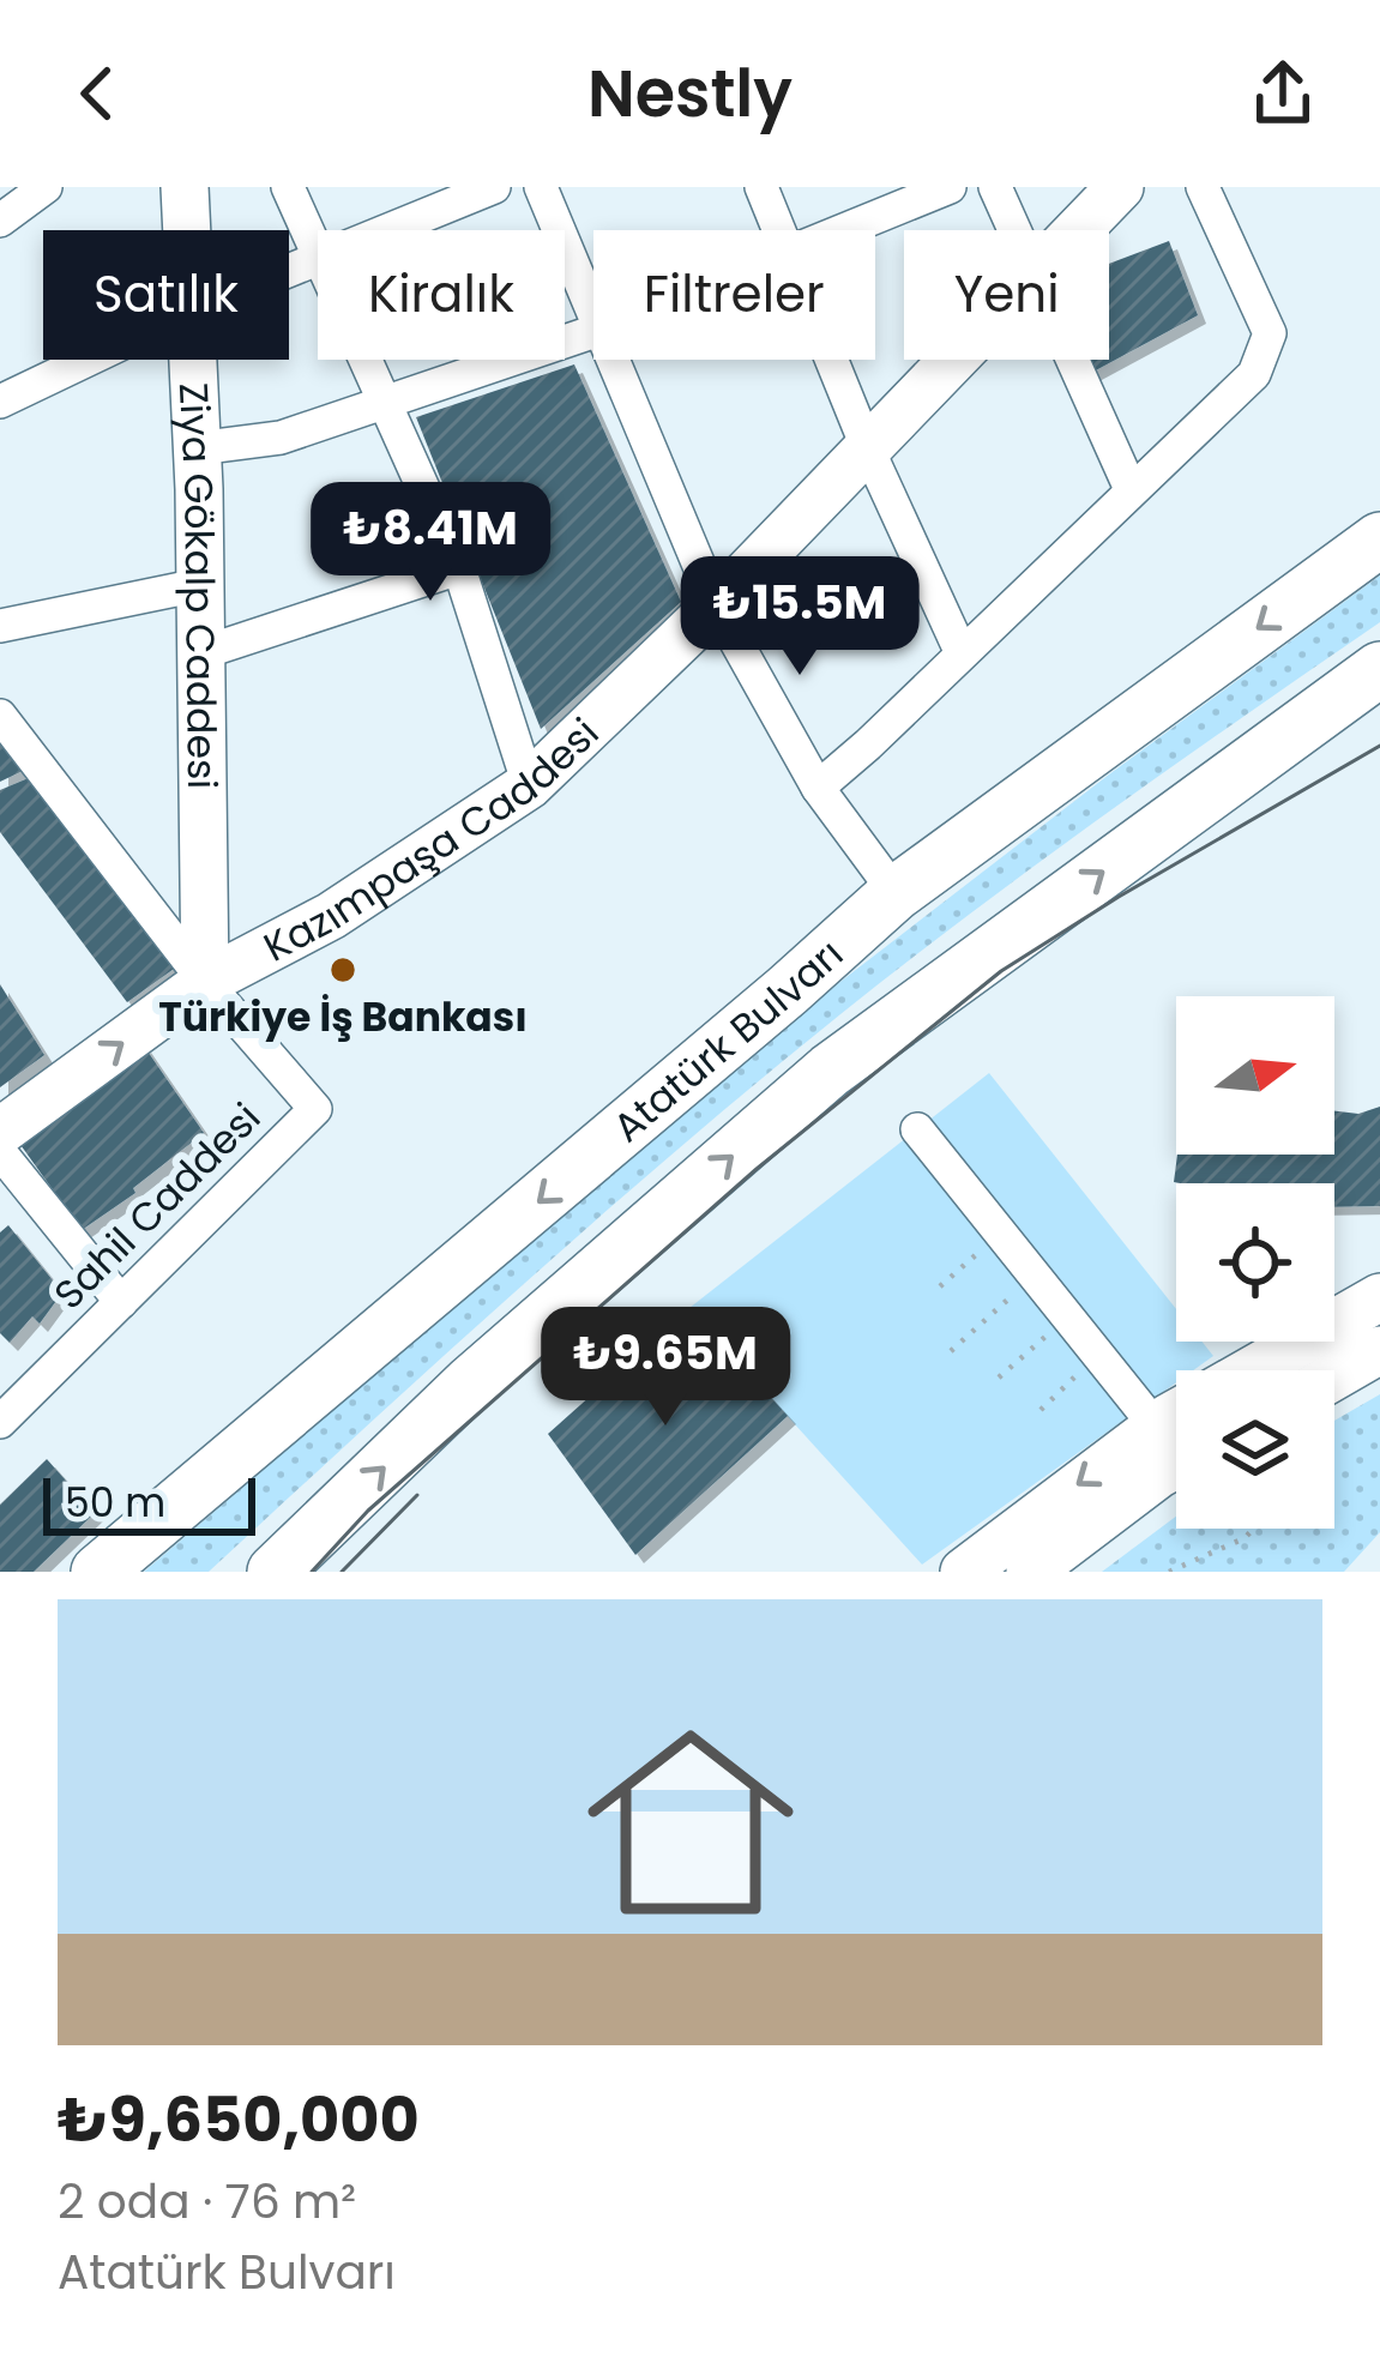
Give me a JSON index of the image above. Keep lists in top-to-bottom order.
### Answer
{
  "streets": {
    "main road": ["Ziya Gökalp Caddesi", "Kazımpaşa Caddesi", "Atatürk Bulvarı"],
    "street": ["Sahil Caddesi"]
  },
  "crossings": [
    ["Ziya Gökalp Caddesi", "Kazımpaşa Caddesi"],
    ["Ziya Gökalp Caddesi", "Sahil Caddesi"],
    ["Kazımpaşa Caddesi", "Sahil Caddesi"]
  ],
  "places": ["Türkiye İş Bankası"],
  "scale_bar": "50 m",
  "north": "right",
  "page": {
    "header": "Nestly",
    "chip": [
      "Satılık",
      "Kiralık",
      "Filtreler",
      "Yeni"
    ],
    "price": ["₺8.41M", "₺15.5M", "₺9.65M"],
    "scale": "50 m",
    "list": [
      {
        "name": "₺9,650,000",
        "note": "2 oda · 76 m² · Atatürk Bulvarı"
      }
    ]
  }
}
